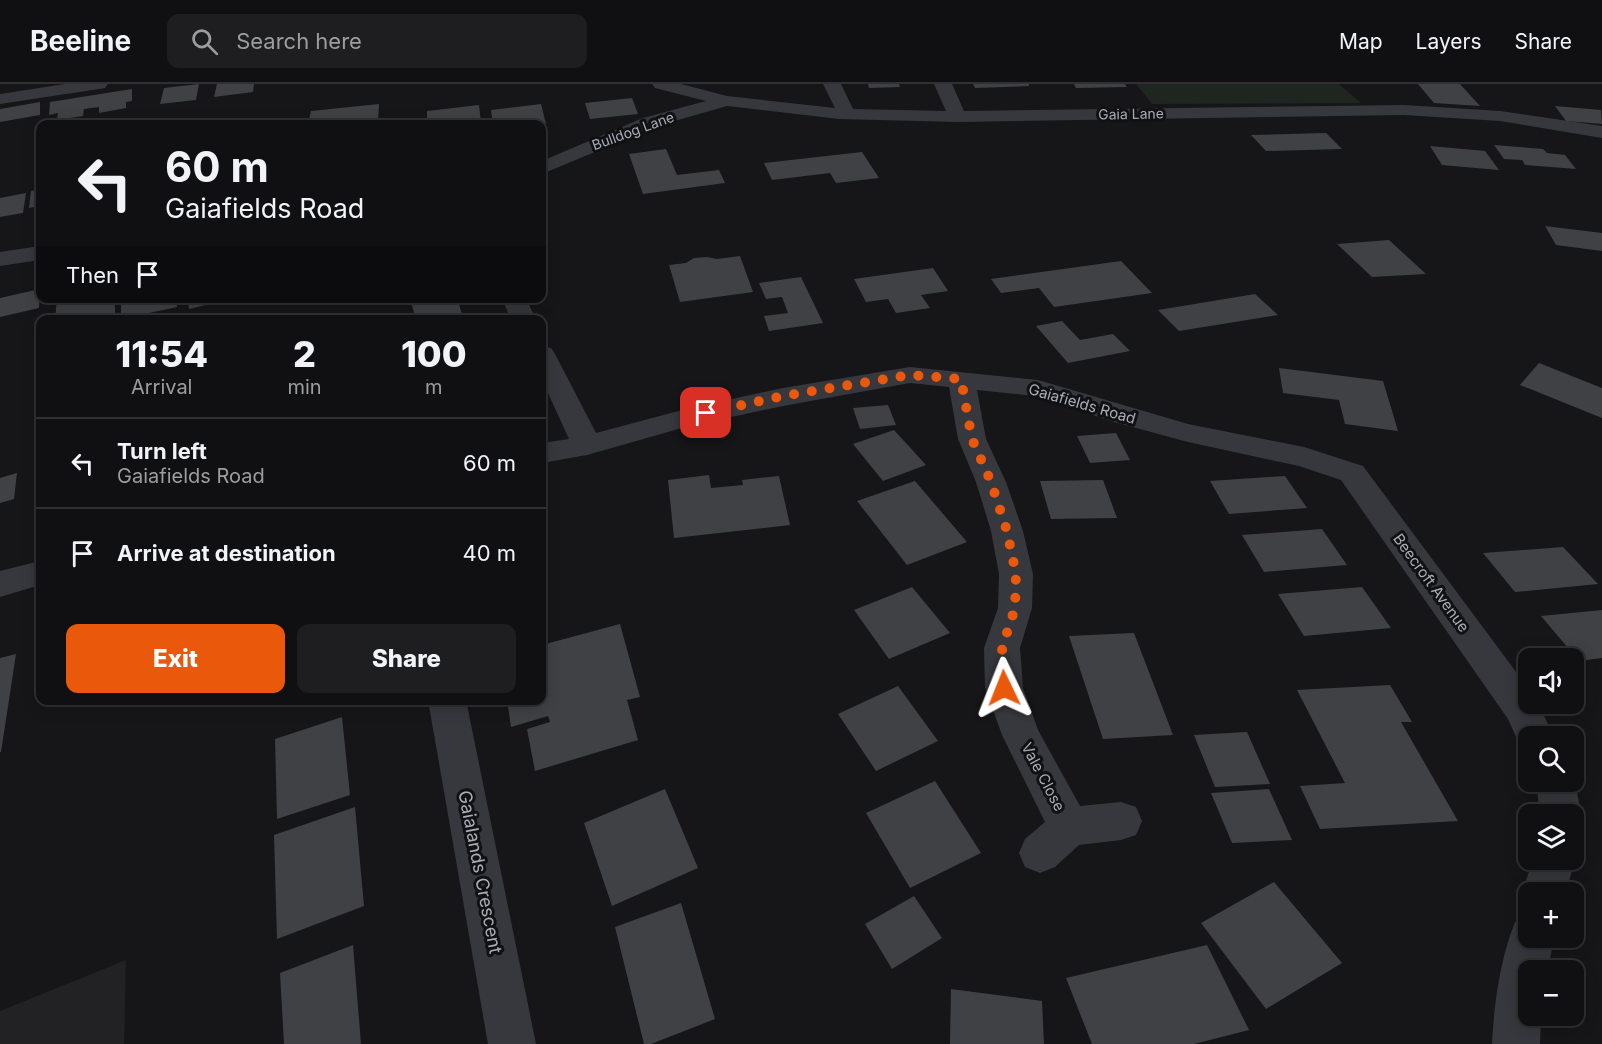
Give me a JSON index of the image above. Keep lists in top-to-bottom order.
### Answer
{
  "streets": {
    "street": [
      "Gaia Lane",
      "Bulldog Lane",
      "Gaiafields Road",
      "Beecroft Avenue",
      "Vale Close",
      "Gaialands Crescent"
    ]
  },
  "crossings": [
    ["Gaia Lane", "Bulldog Lane"],
    ["Gaiafields Road", "Beecroft Avenue"],
    ["Gaiafields Road", "Vale Close"]
  ],
  "page": {
    "header": "Beeline",
    "search": "Search here",
    "nav": ["Map", "Layers", "Share"],
    "turn": ["60 m", "Gaiafields Road"],
    "then": "Then",
    "eta": [
      "11:54",
      "Arrival",
      "2",
      "min",
      "100",
      "m"
    ],
    "list": [
      {
        "name": "Turn left",
        "note": "Gaiafields Road",
        "value": "60 m"
      },
      {
        "name": "Arrive at destination",
        "value": "40 m"
      }
    ],
    "buttons": ["Exit", "Share"],
    "map_buttons": ["+", "−"]
  }
}
